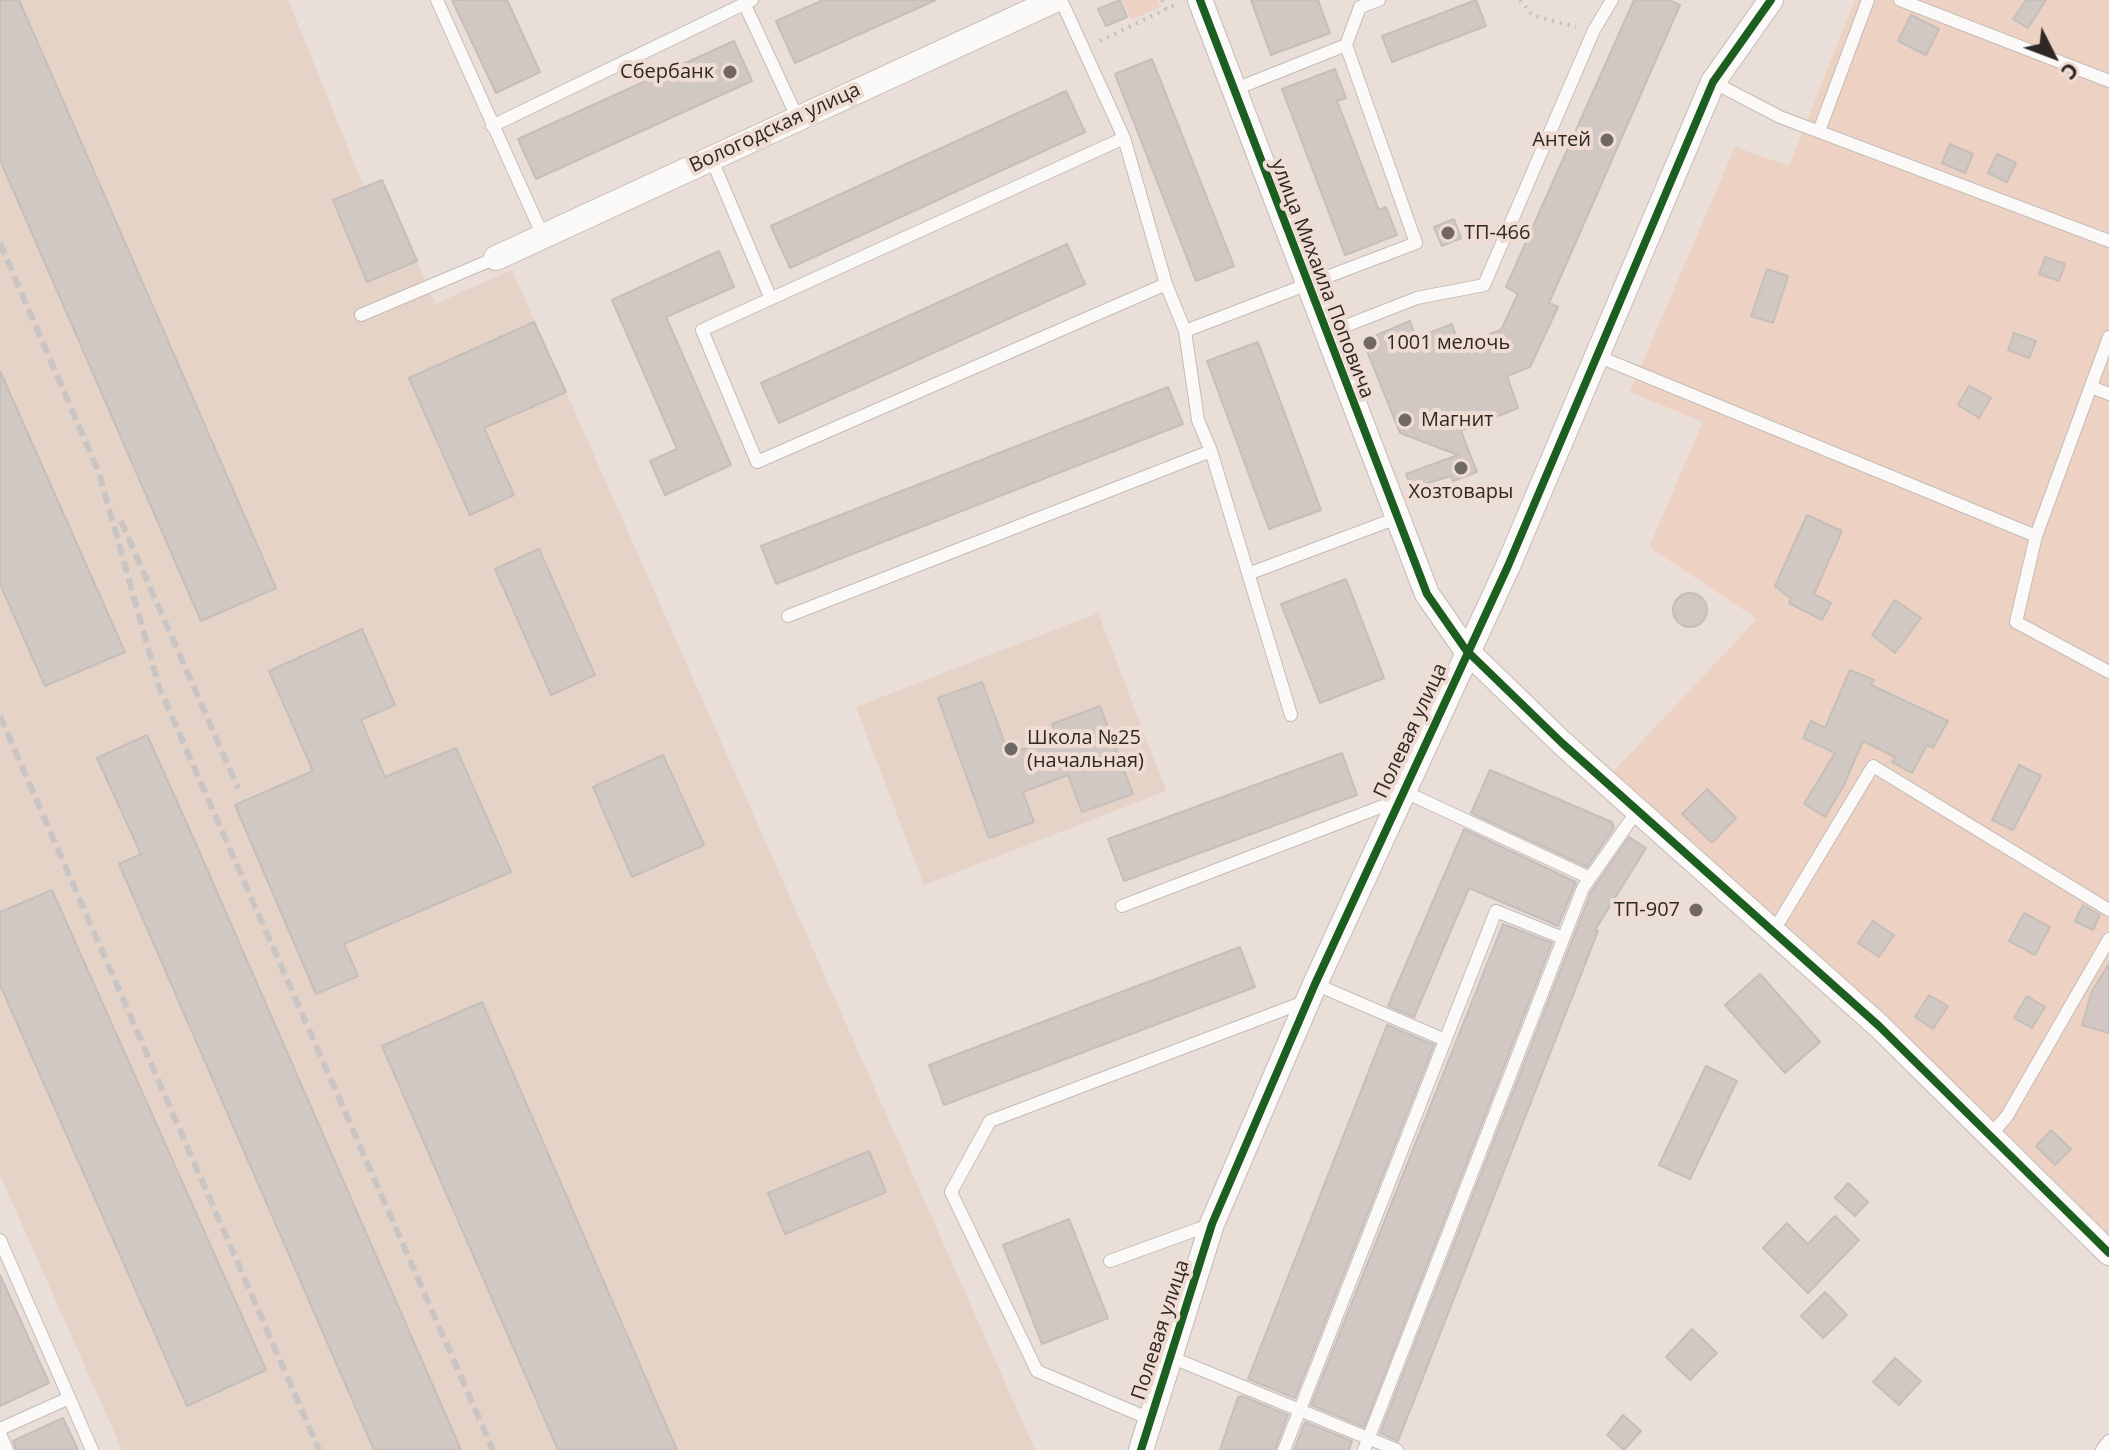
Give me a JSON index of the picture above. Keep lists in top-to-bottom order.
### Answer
{
  "streets": {
    "street": ["Вологодская улица", "улица Михаила Поповича", "Полевая улица"]
  },
  "crossings": [
    ["улица Михаила Поповича", "Полевая улица"]
  ],
  "places": [
    "Сбербанк",
    "Антей",
    "ТП-466",
    "1001 мелочь",
    "Магнит",
    "Хозтовары",
    "Школа №25 (начальная)",
    "ТП-907"
  ],
  "north": "bottom right"
}
